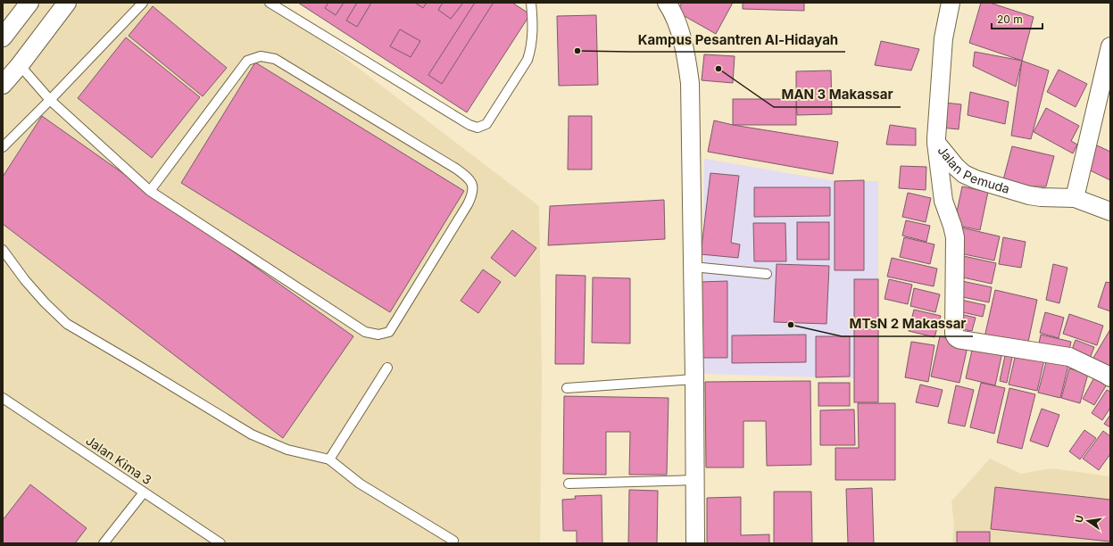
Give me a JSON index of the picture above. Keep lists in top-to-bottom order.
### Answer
{
  "streets": {
    "street": ["Jalan Pemuda"],
    "lane": ["Jalan Kima 3"]
  },
  "places": ["Kampus Pesantren Al-Hidayah", "MAN 3 Makassar", "MTsN 2 Makassar"],
  "scale_bar": "20 m",
  "north": "left"
}
